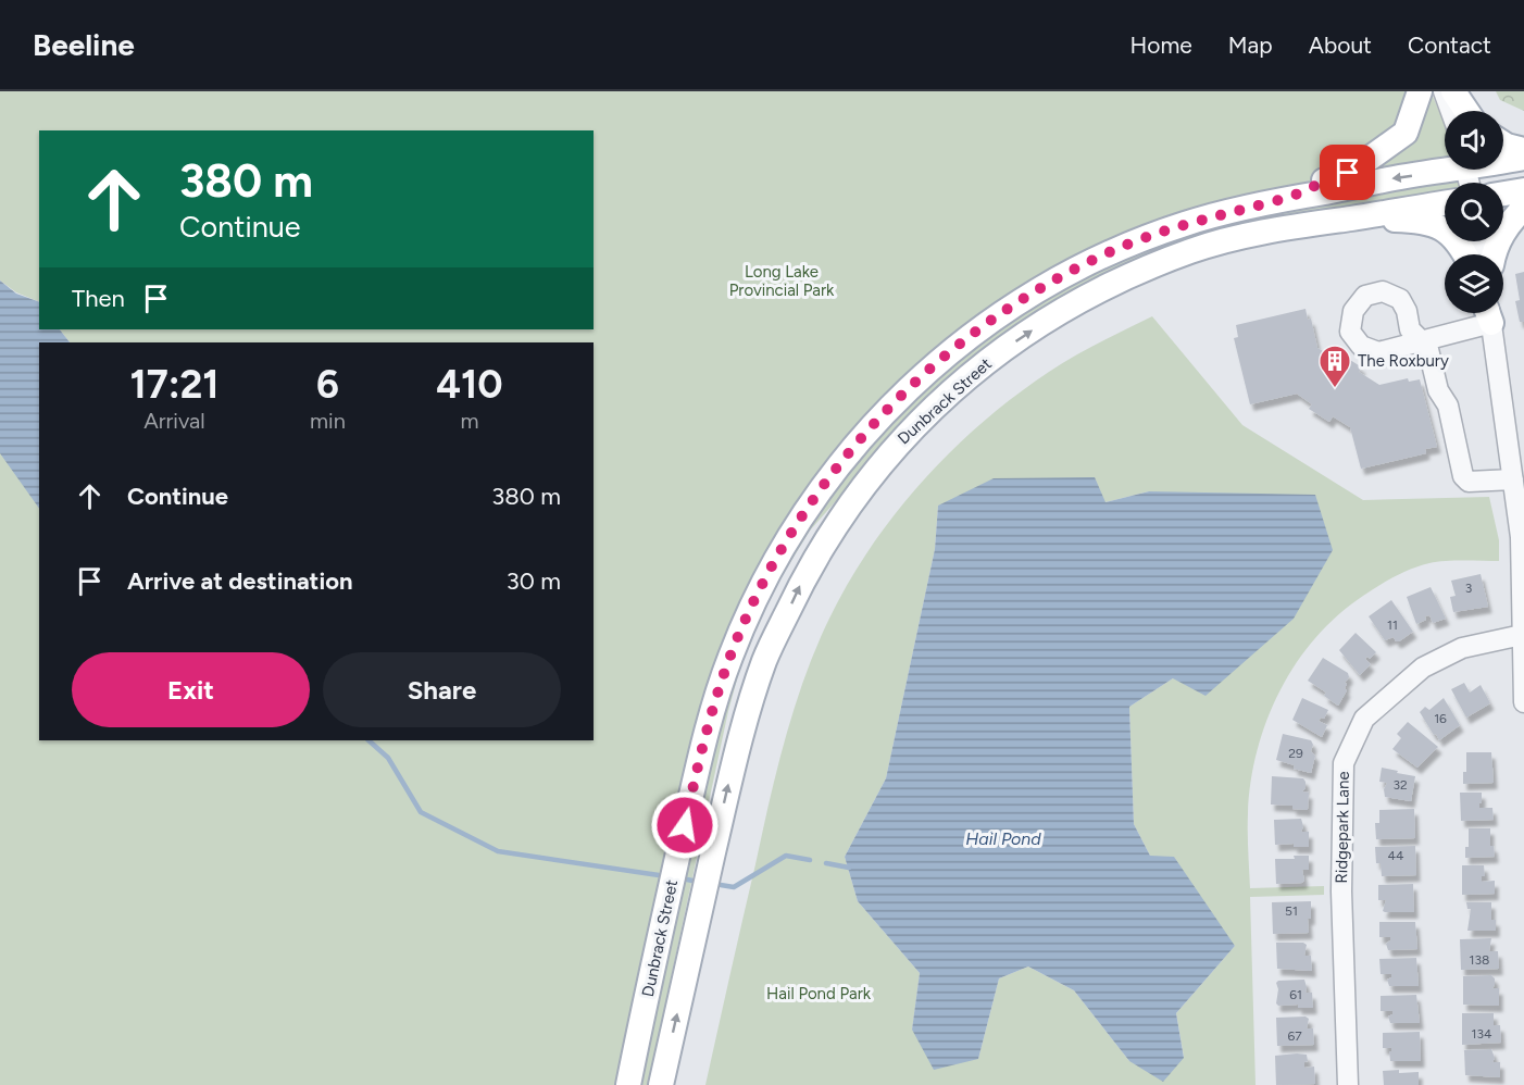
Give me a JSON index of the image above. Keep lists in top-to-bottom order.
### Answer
{
  "streets": {
    "main road": ["Dunbrack Street"],
    "street": ["Ridgepark Lane"]
  },
  "water": ["Hail Pond"],
  "parks": ["Long Lake Provincial Park", "Hail Pond Park"],
  "places": {
    "building": ["The Roxbury"]
  },
  "house_numbers": [
    "3",
    "11",
    "16",
    "29",
    "32",
    "44",
    "51",
    "138",
    "61",
    "134",
    "67"
  ],
  "page": {
    "header": "Beeline",
    "nav": [
      "Home",
      "Map",
      "About",
      "Contact"
    ],
    "turn": ["380 m", "Continue"],
    "then": "Then",
    "eta": [
      "17:21",
      "Arrival",
      "6",
      "min",
      "410",
      "m"
    ],
    "list": [
      {
        "name": "Continue",
        "value": "380 m"
      },
      {
        "name": "Arrive at destination",
        "value": "30 m"
      }
    ],
    "buttons": ["Exit", "Share"]
  }
}
